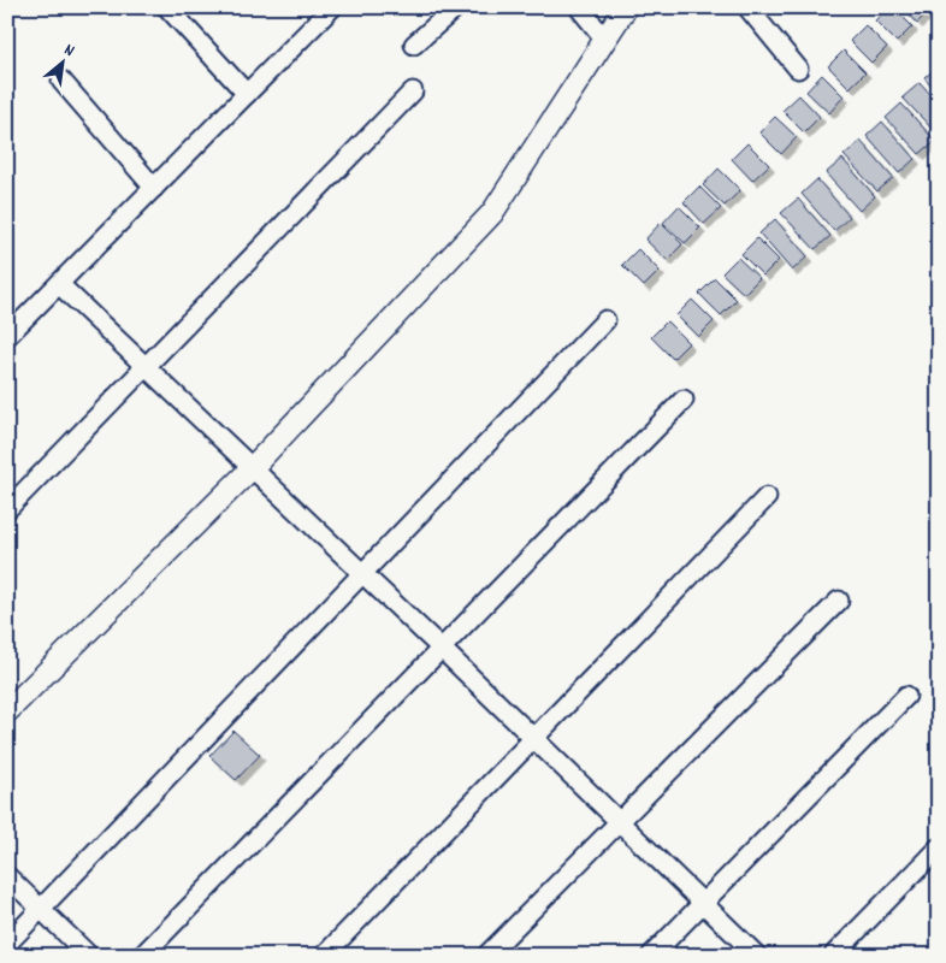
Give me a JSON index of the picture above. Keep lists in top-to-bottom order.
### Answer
{
  "north": "top right"
}
